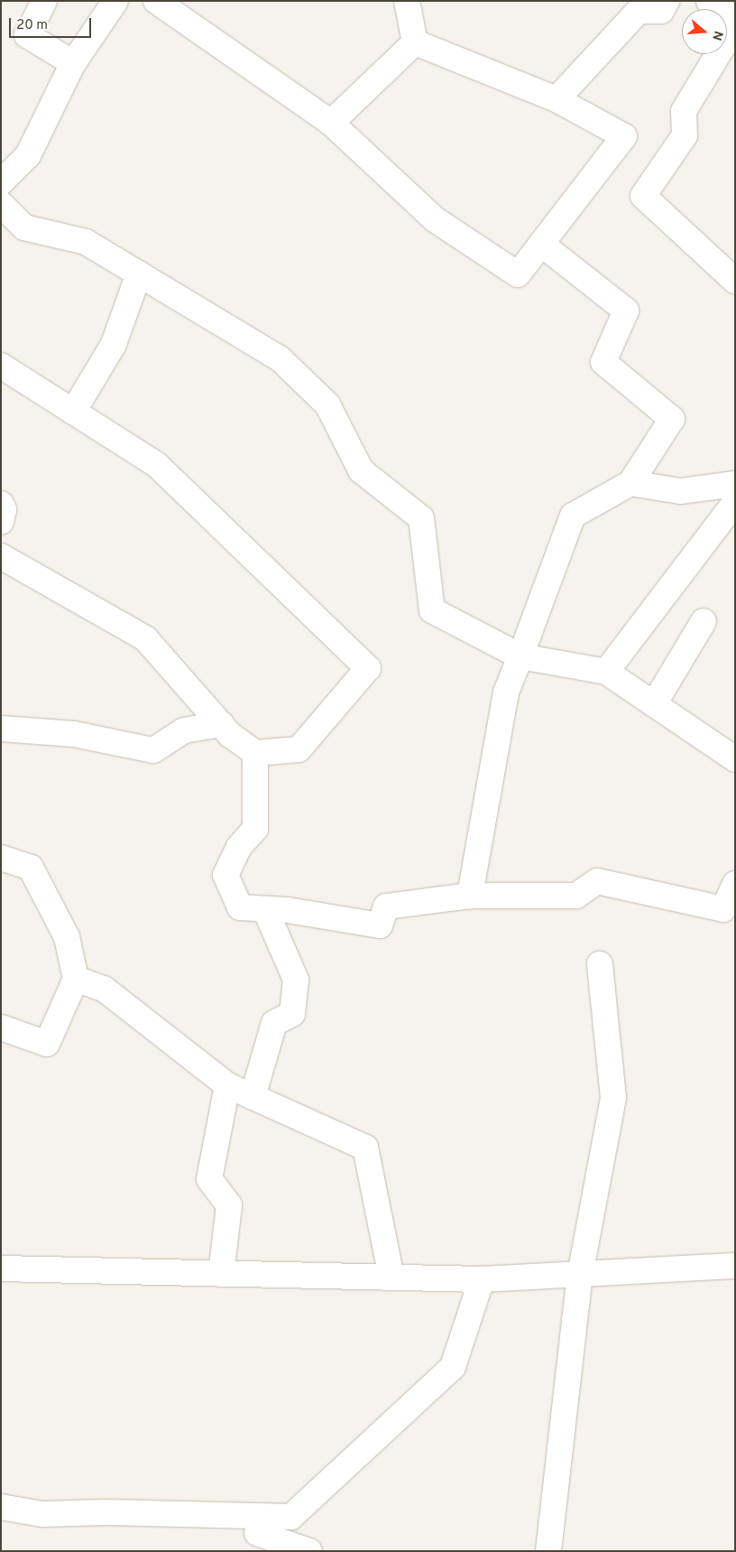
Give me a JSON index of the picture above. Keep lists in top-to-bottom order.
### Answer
{
  "scale_bar": "20 m",
  "north": "right"
}
